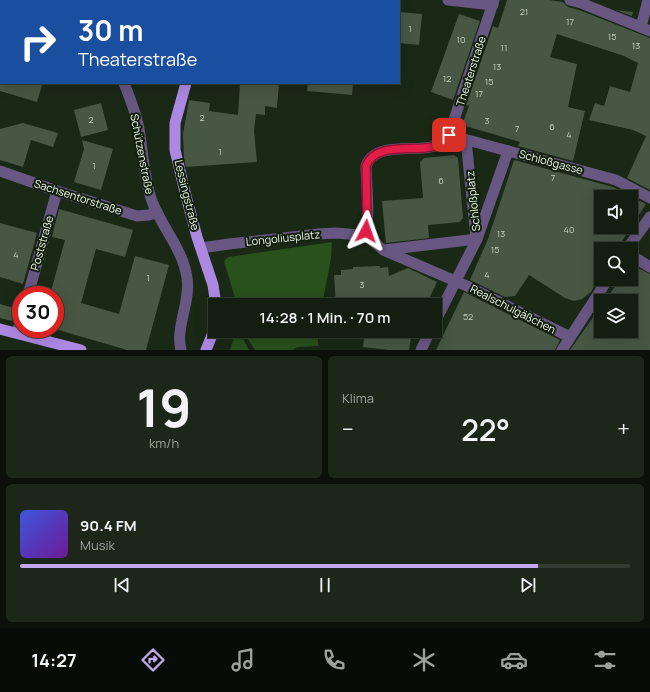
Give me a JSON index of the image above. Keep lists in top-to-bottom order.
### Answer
{
  "streets": {
    "main road": ["Lessingstraße"],
    "street": [
      "Theaterstraße",
      "Schützenstraße",
      "Schloßgasse",
      "Sachsentorstraße",
      "Schloßplatz",
      "Longoliusplatz",
      "Poststraße",
      "Realschulgäßchen"
    ]
  },
  "crossings": [
    ["Theaterstraße", "Schloßgasse"],
    ["Schützenstraße", "Sachsentorstraße"],
    ["Schloßgasse", "Schloßplatz"],
    ["Lessingstraße", "Longoliusplatz"],
    ["Sachsentorstraße", "Poststraße"],
    ["Schloßplatz", "Realschulgäßchen"]
  ],
  "house_numbers": [
    "21",
    "17",
    "1",
    "15",
    "10",
    "13",
    "11",
    "13",
    "12",
    "15",
    "17",
    "2",
    "2",
    "3",
    "6",
    "7",
    "4",
    "1",
    "1",
    "7",
    "6",
    "40",
    "13",
    "15",
    "4",
    "4",
    "1",
    "3",
    "52"
  ],
  "page": {
    "turn": ["30 m", "Theaterstraße"],
    "limit": "30",
    "trip": "14:28 · 1 Min. · 70 m",
    "tile": [
      ["19", "km/h"],
      "Klima"
    ],
    "heat": ["−", "22°", "+"],
    "song": ["90.4 FM", "Musik"],
    "tabs": "14:27"
  }
}
